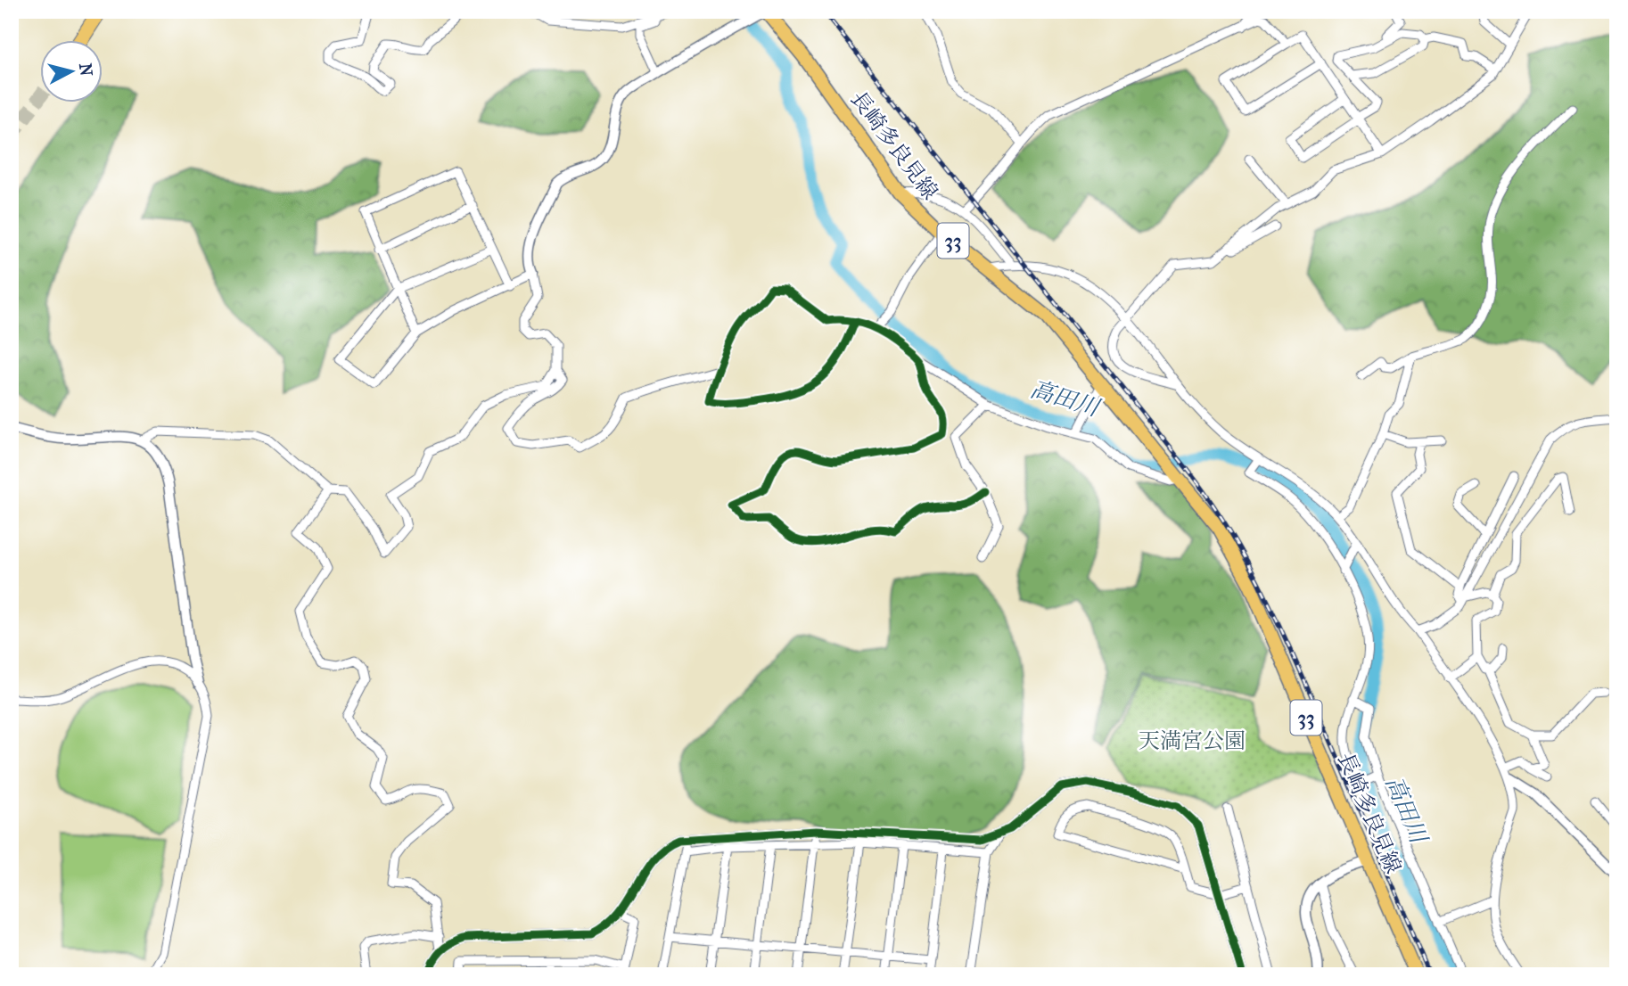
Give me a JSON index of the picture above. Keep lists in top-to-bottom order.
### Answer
{
  "streets": {
    "main road": ["長崎多良見線", "33"]
  },
  "water": ["高田川"],
  "parks": ["天満宮公園"],
  "north": "right"
}
